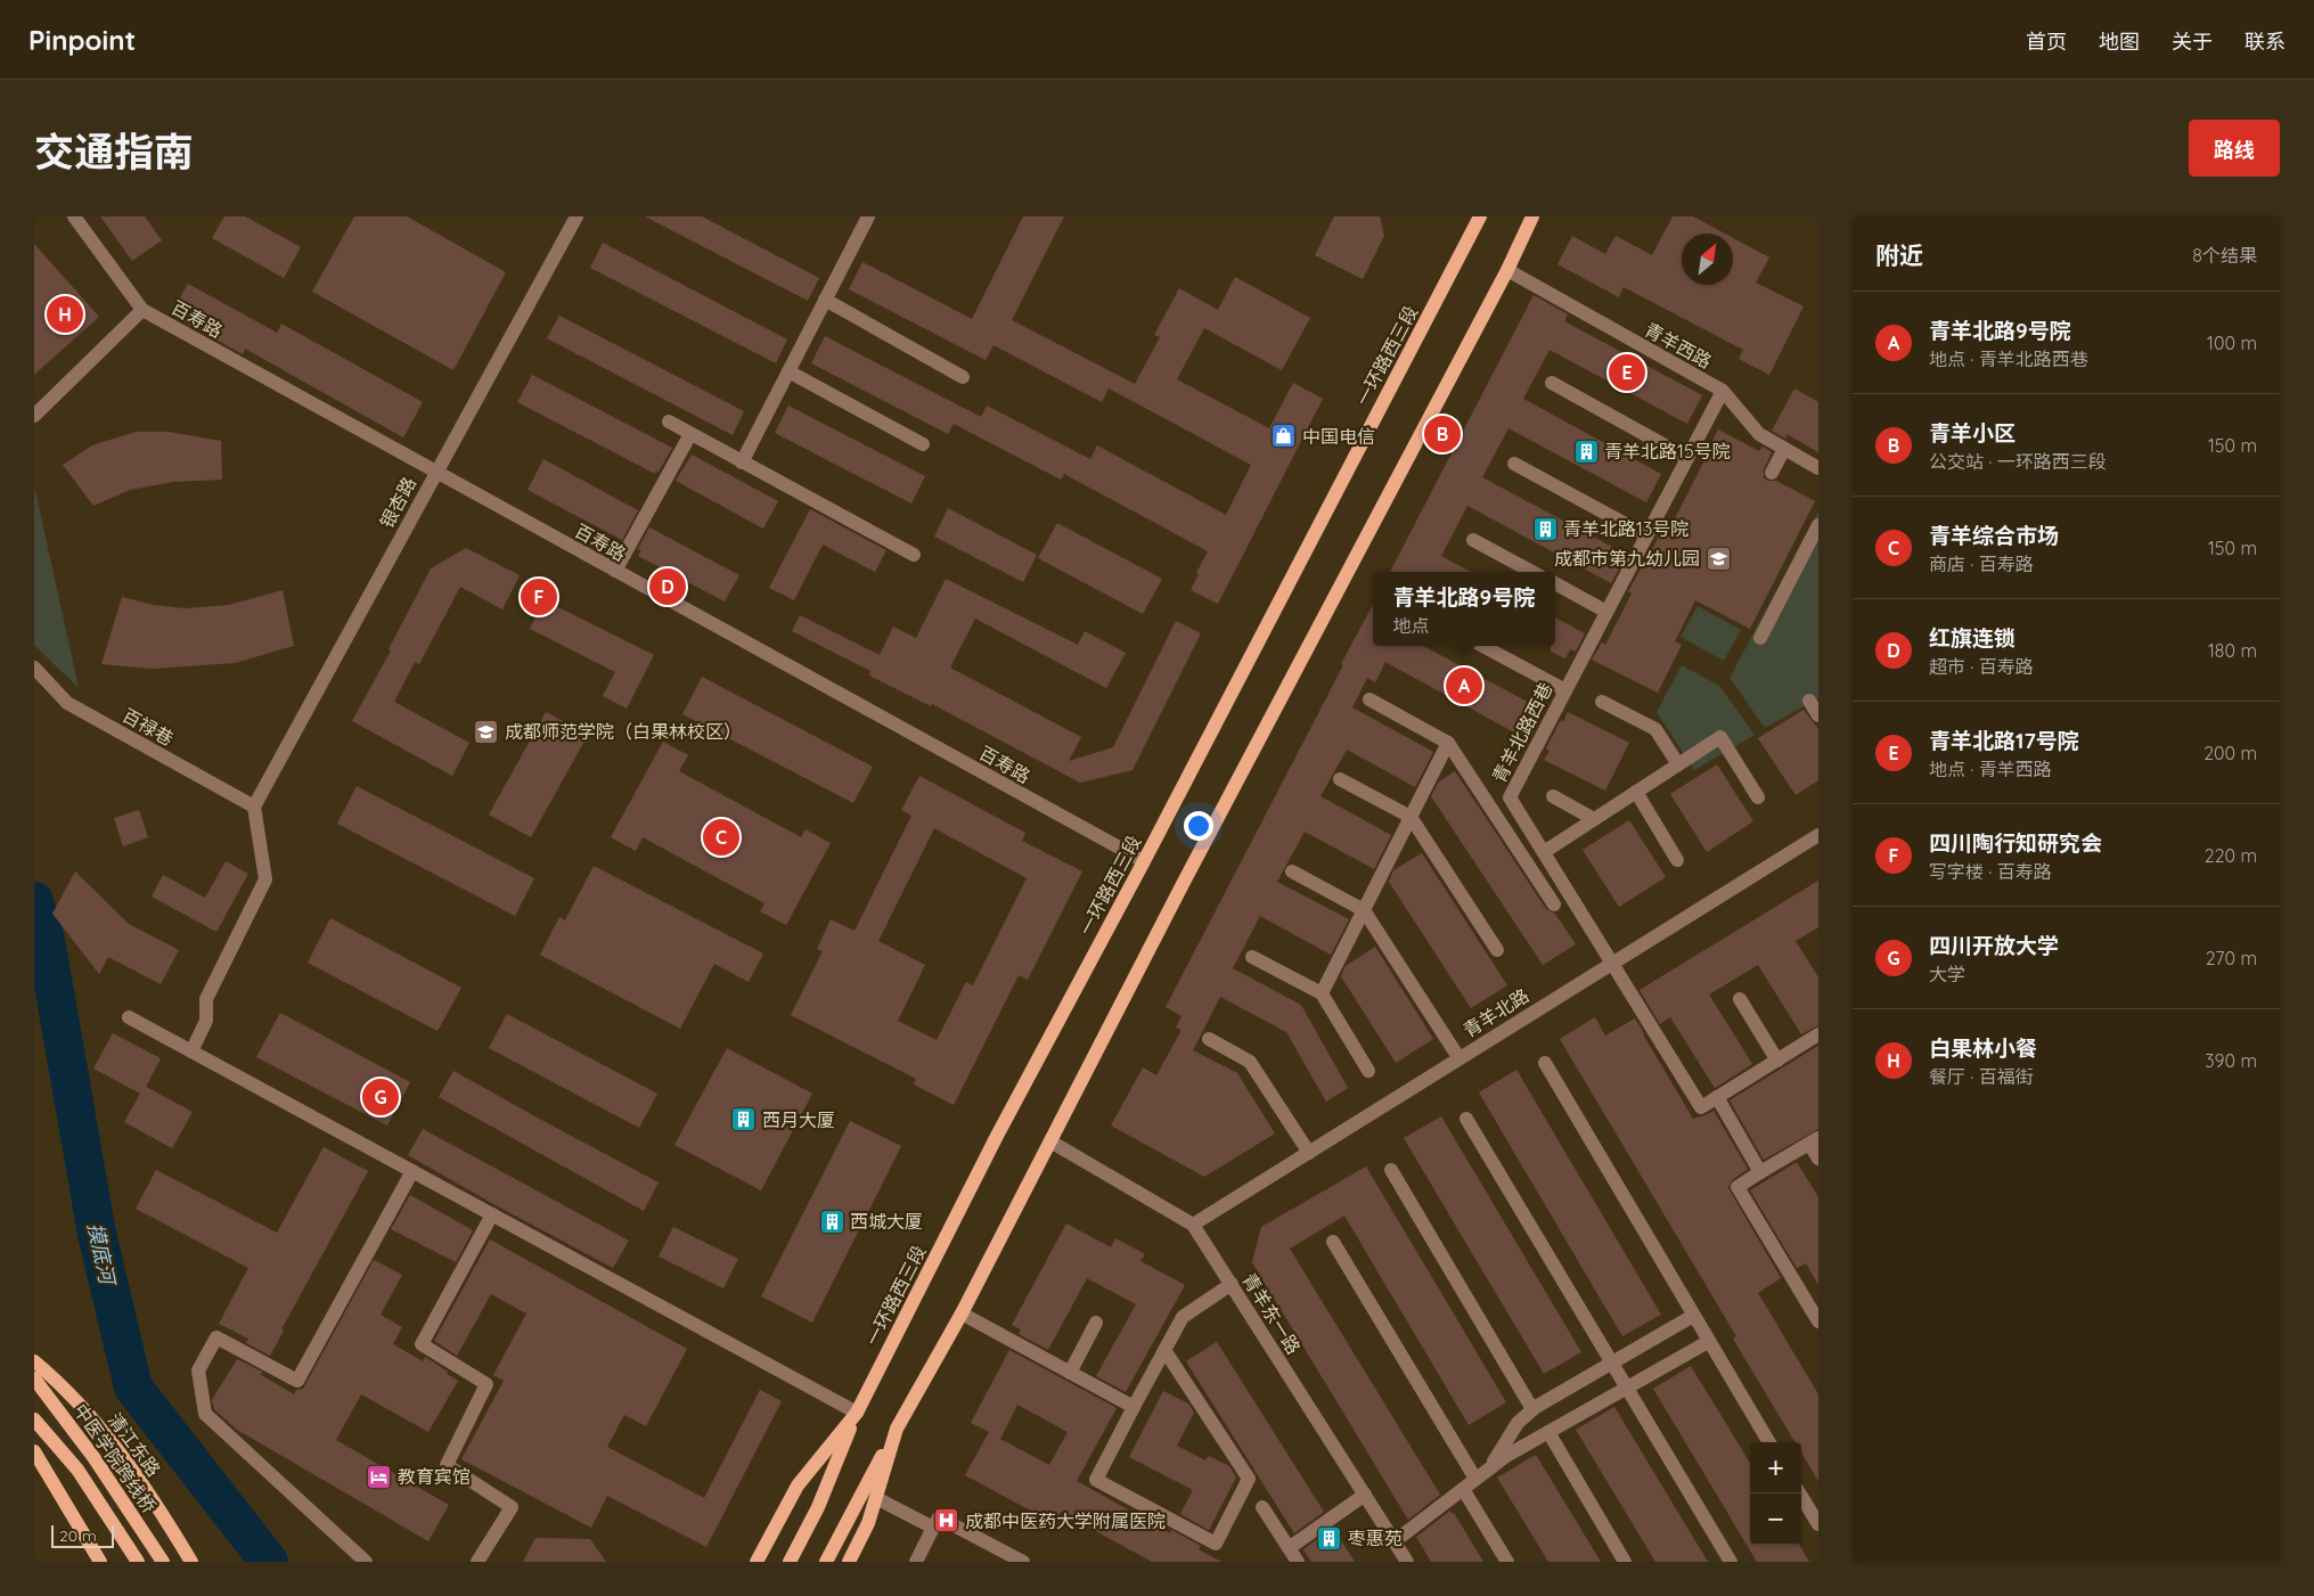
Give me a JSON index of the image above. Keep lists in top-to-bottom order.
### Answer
{
  "streets": {
    "main road": ["一环路西三段", "清江东路", "中医学院跨线桥"],
    "street": [
      "百寿路",
      "青羊西路",
      "银杏路",
      "百禄巷",
      "青羊北路西巷",
      "青羊北路",
      "青羊东一路"
    ]
  },
  "crossings": [
    ["百寿路", "一环路西三段"],
    ["百寿路", "银杏路"],
    ["青羊西路", "青羊北路西巷"],
    ["银杏路", "百禄巷"],
    ["青羊北路西巷", "青羊北路"],
    ["青羊北路", "青羊东一路"]
  ],
  "water": ["摸底河"],
  "places": {
    "shop": ["中国电信"],
    "building": [
      "青羊北路15号院",
      "青羊北路13号院",
      "西月大厦",
      "西城大厦",
      "枣惠苑"
    ],
    "school or university": ["成都市第九幼儿园", "成都师范学院（白果林校区）"],
    "hotel": ["教育宾馆"],
    "hospital": ["成都中医药大学附属医院"]
  },
  "scale_bar": "20 m",
  "north": "top right",
  "page": {
    "header": "Pinpoint",
    "nav": [
      "首页",
      "地图",
      "关于",
      "联系"
    ],
    "title": "交通指南",
    "buttons": "路线",
    "heading": ["附近", "8个结果"],
    "list": [
      {
        "mark": "A",
        "name": "青羊北路9号院",
        "note": "地点 · 青羊北路西巷",
        "value": "100 m"
      },
      {
        "mark": "B",
        "name": "青羊小区",
        "note": "公交站 · 一环路西三段",
        "value": "150 m"
      },
      {
        "mark": "C",
        "name": "青羊综合市场",
        "note": "商店 · 百寿路",
        "value": "150 m"
      },
      {
        "mark": "D",
        "name": "红旗连锁",
        "note": "超市 · 百寿路",
        "value": "180 m"
      },
      {
        "mark": "E",
        "name": "青羊北路17号院",
        "note": "地点 · 青羊西路",
        "value": "200 m"
      },
      {
        "mark": "F",
        "name": "四川陶行知研究会",
        "note": "写字楼 · 百寿路",
        "value": "220 m"
      },
      {
        "mark": "G",
        "name": "四川开放大学",
        "note": "大学",
        "value": "270 m"
      },
      {
        "mark": "H",
        "name": "白果林小餐",
        "note": "餐厅 · 百福街",
        "value": "390 m"
      }
    ],
    "pins": [
      "H",
      "E",
      "B",
      "D",
      "F",
      "A",
      "C",
      "G"
    ],
    "popup": ["青羊北路9号院", "地点"],
    "map_buttons": ["+", "−"],
    "scale": "20 m"
  }
}
